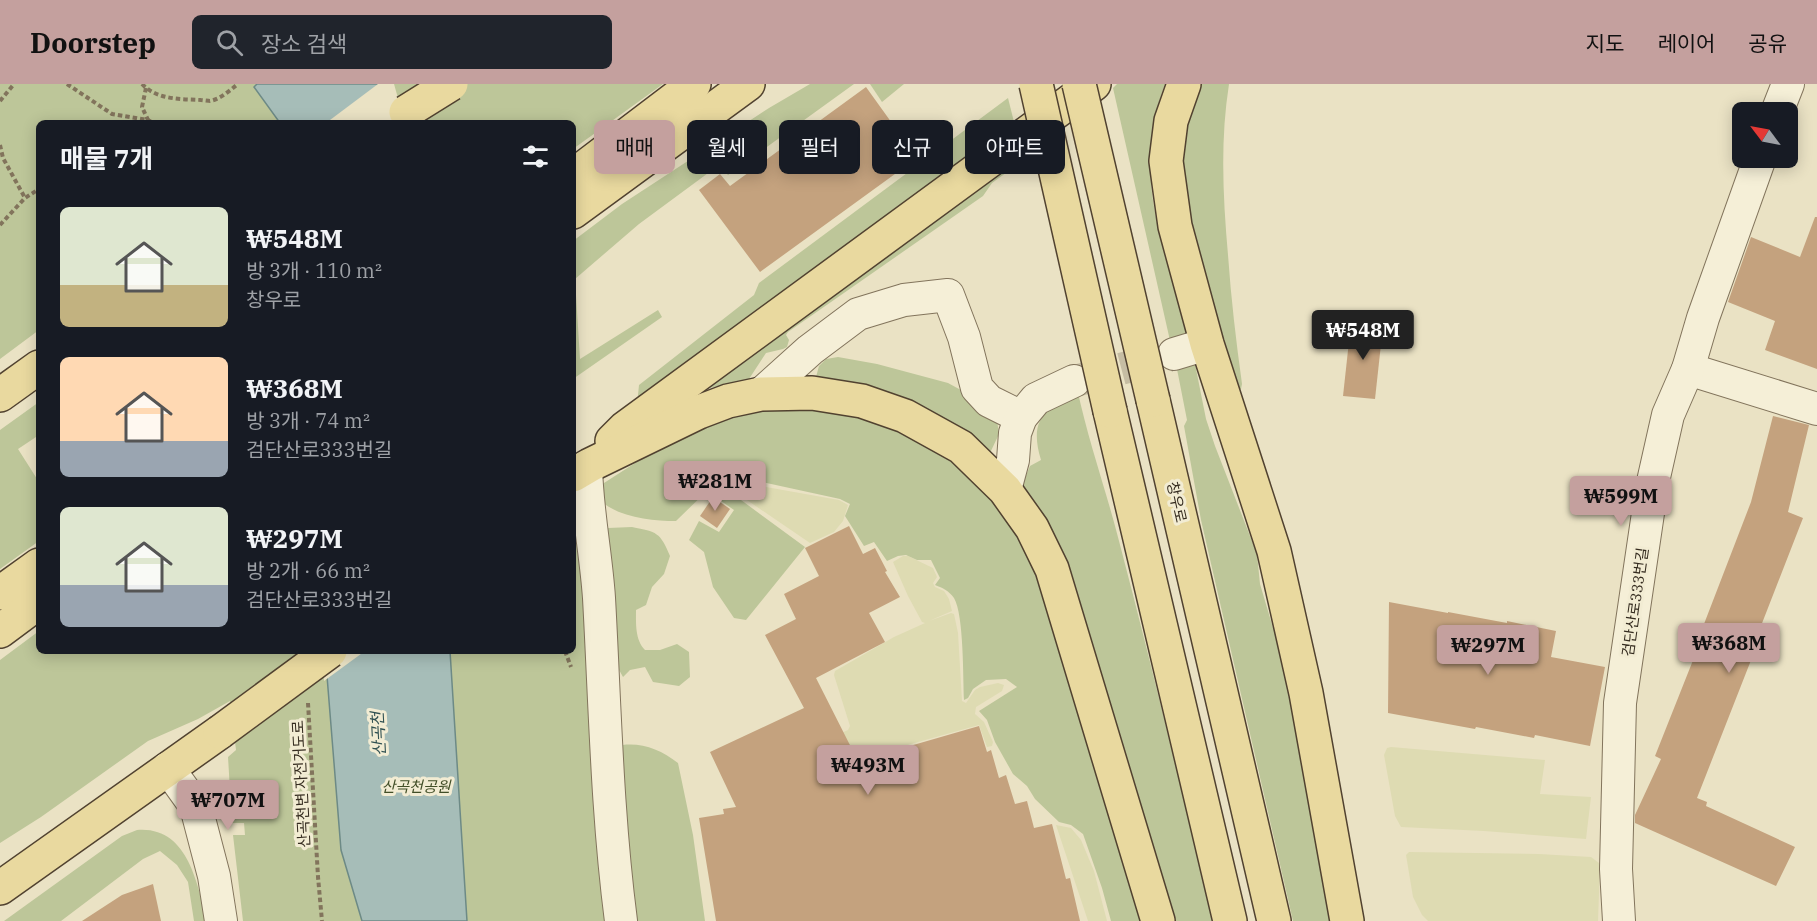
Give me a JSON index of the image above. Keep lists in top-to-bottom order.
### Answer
{
  "streets": {
    "main road": ["창우로"],
    "street": ["검단산로333번길"],
    "path": ["산곡천변 자전거도로"]
  },
  "water": ["산곡천"],
  "parks": ["산곡천공원"],
  "north": "top left",
  "page": {
    "header": "Doorstep",
    "search": "장소 검색",
    "nav": ["지도", "레이어", "공유"],
    "chip": [
      "매매",
      "월세",
      "필터",
      "신규",
      "아파트"
    ],
    "heading": "매물 7개",
    "list": [
      {
        "name": "₩548M",
        "note": "방 3개 · 110 m² · 창우로"
      },
      {
        "name": "₩368M",
        "note": "방 3개 · 74 m² · 검단산로333번길"
      },
      {
        "name": "₩297M",
        "note": "방 2개 · 66 m² · 검단산로333번길"
      }
    ],
    "price": [
      "₩548M",
      "₩281M",
      "₩599M",
      "₩368M",
      "₩297M",
      "₩493M",
      "₩707M"
    ]
  }
}
